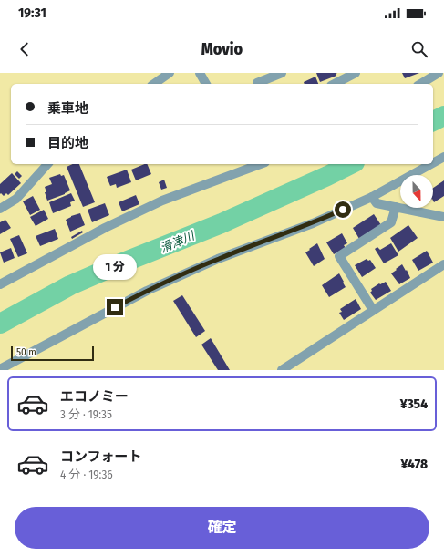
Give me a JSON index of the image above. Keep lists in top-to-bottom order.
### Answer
{
  "water": ["滑津川"],
  "scale_bar": "50 m",
  "north": "bottom",
  "page": {
    "status": "19:31",
    "header": "Movio",
    "banner": ["乗車地", "目的地"],
    "bubble": "1 分",
    "scale": "50 m",
    "list": [
      {
        "name": "エコノミー",
        "note": "3 分 · 19:35",
        "value": "¥354"
      },
      {
        "name": "コンフォート",
        "note": "4 分 · 19:36",
        "value": "¥478"
      }
    ],
    "buttons": "確定"
  }
}
